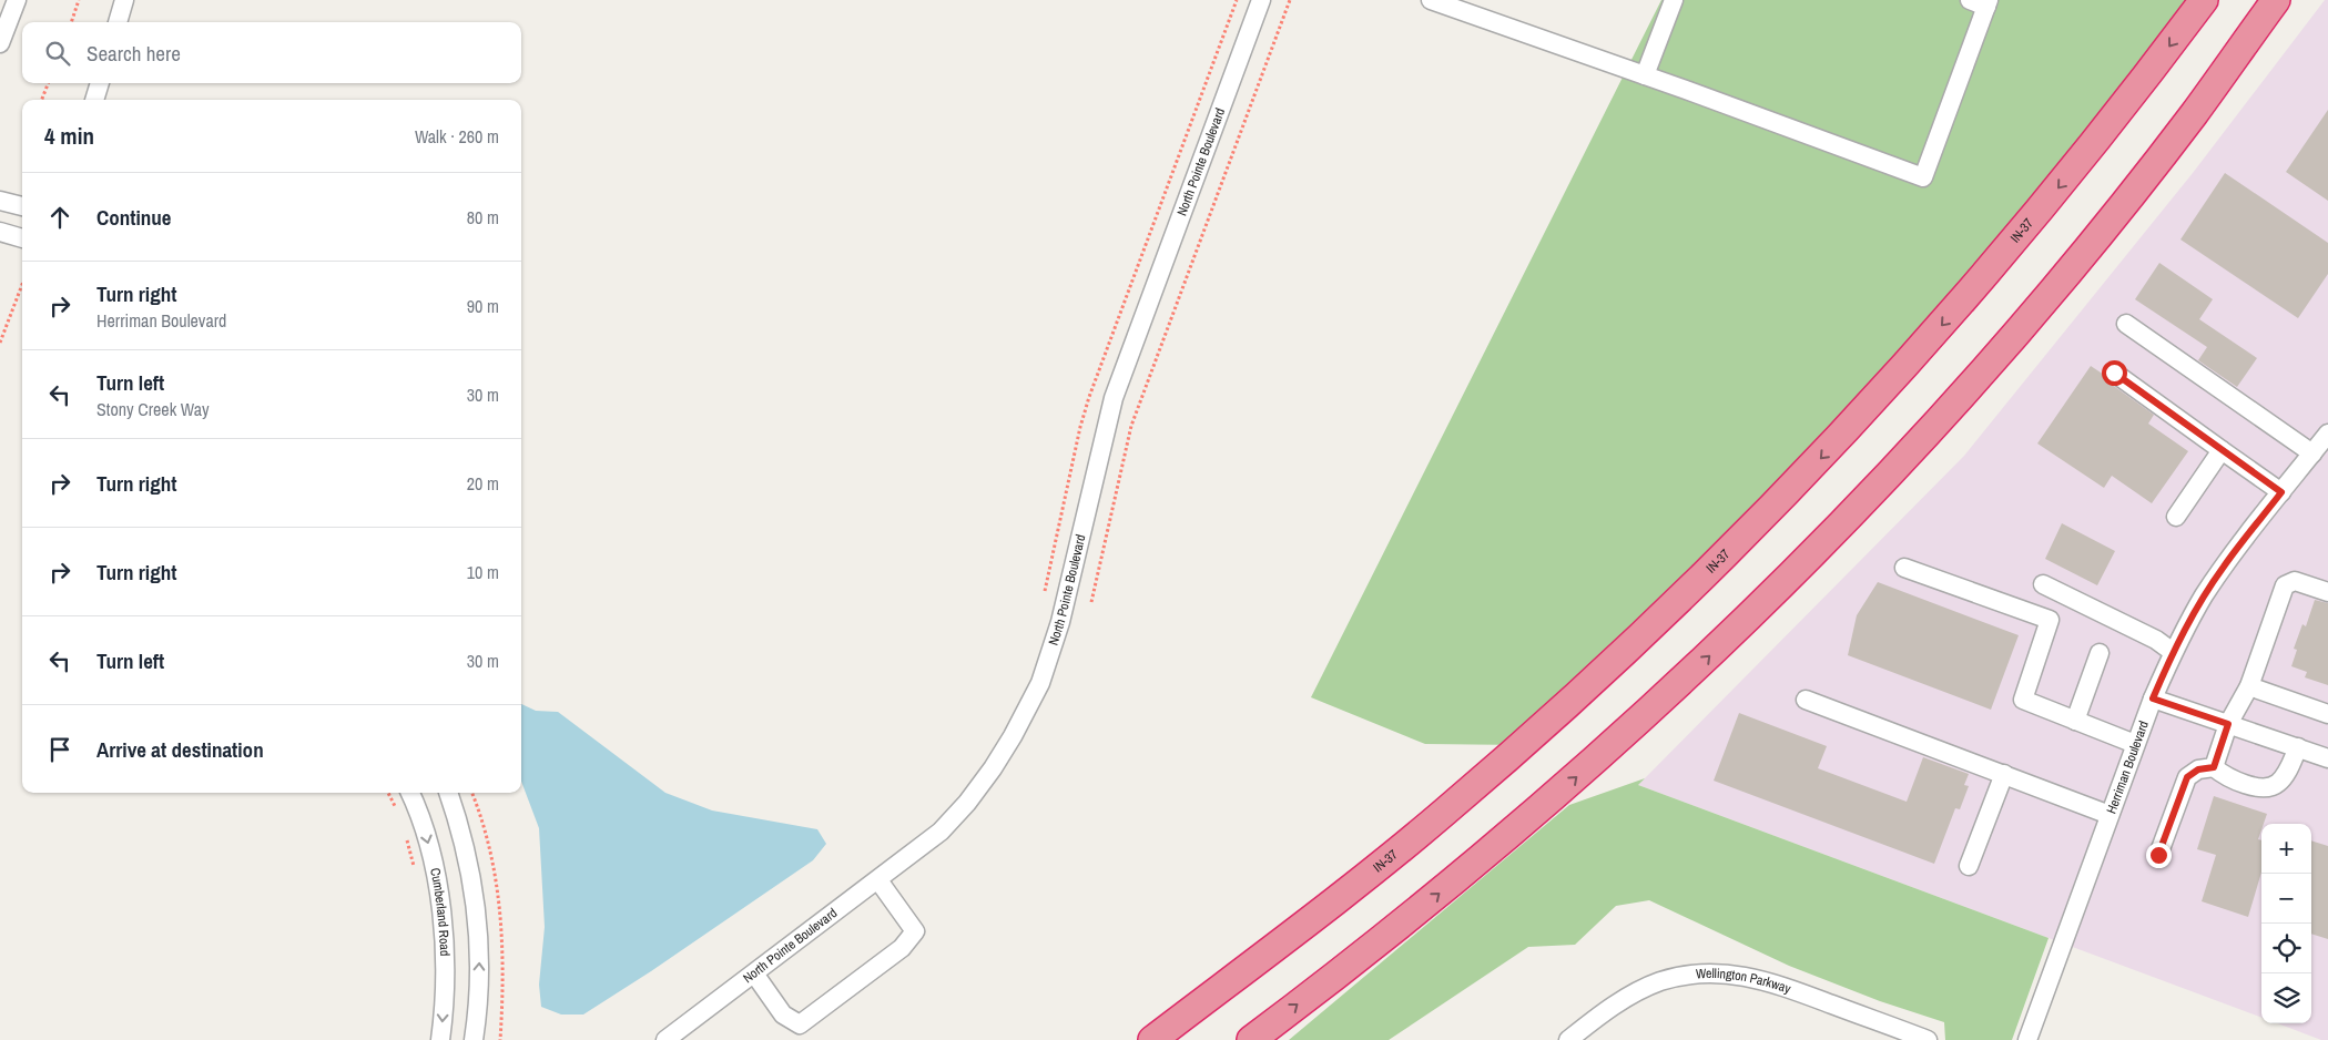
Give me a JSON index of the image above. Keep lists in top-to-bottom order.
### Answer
{
  "streets": {
    "highway": ["IN-37"],
    "street": [
      "North Pointe Boulevard",
      "Herriman Boulevard",
      "Cumberland Road",
      "Wellington Parkway"
    ]
  },
  "page": {
    "search": "Search here",
    "heading": ["4 min", "Walk · 260 m"],
    "list": [
      ["Continue", "80 m"],
      ["Turn right", "Herriman Boulevard", "90 m"],
      ["Turn left", "Stony Creek Way", "30 m"],
      ["Turn right", "20 m"],
      ["Turn right", "10 m"],
      ["Turn left", "30 m"],
      "Arrive at destination"
    ],
    "map_buttons": ["+", "−"]
  }
}
